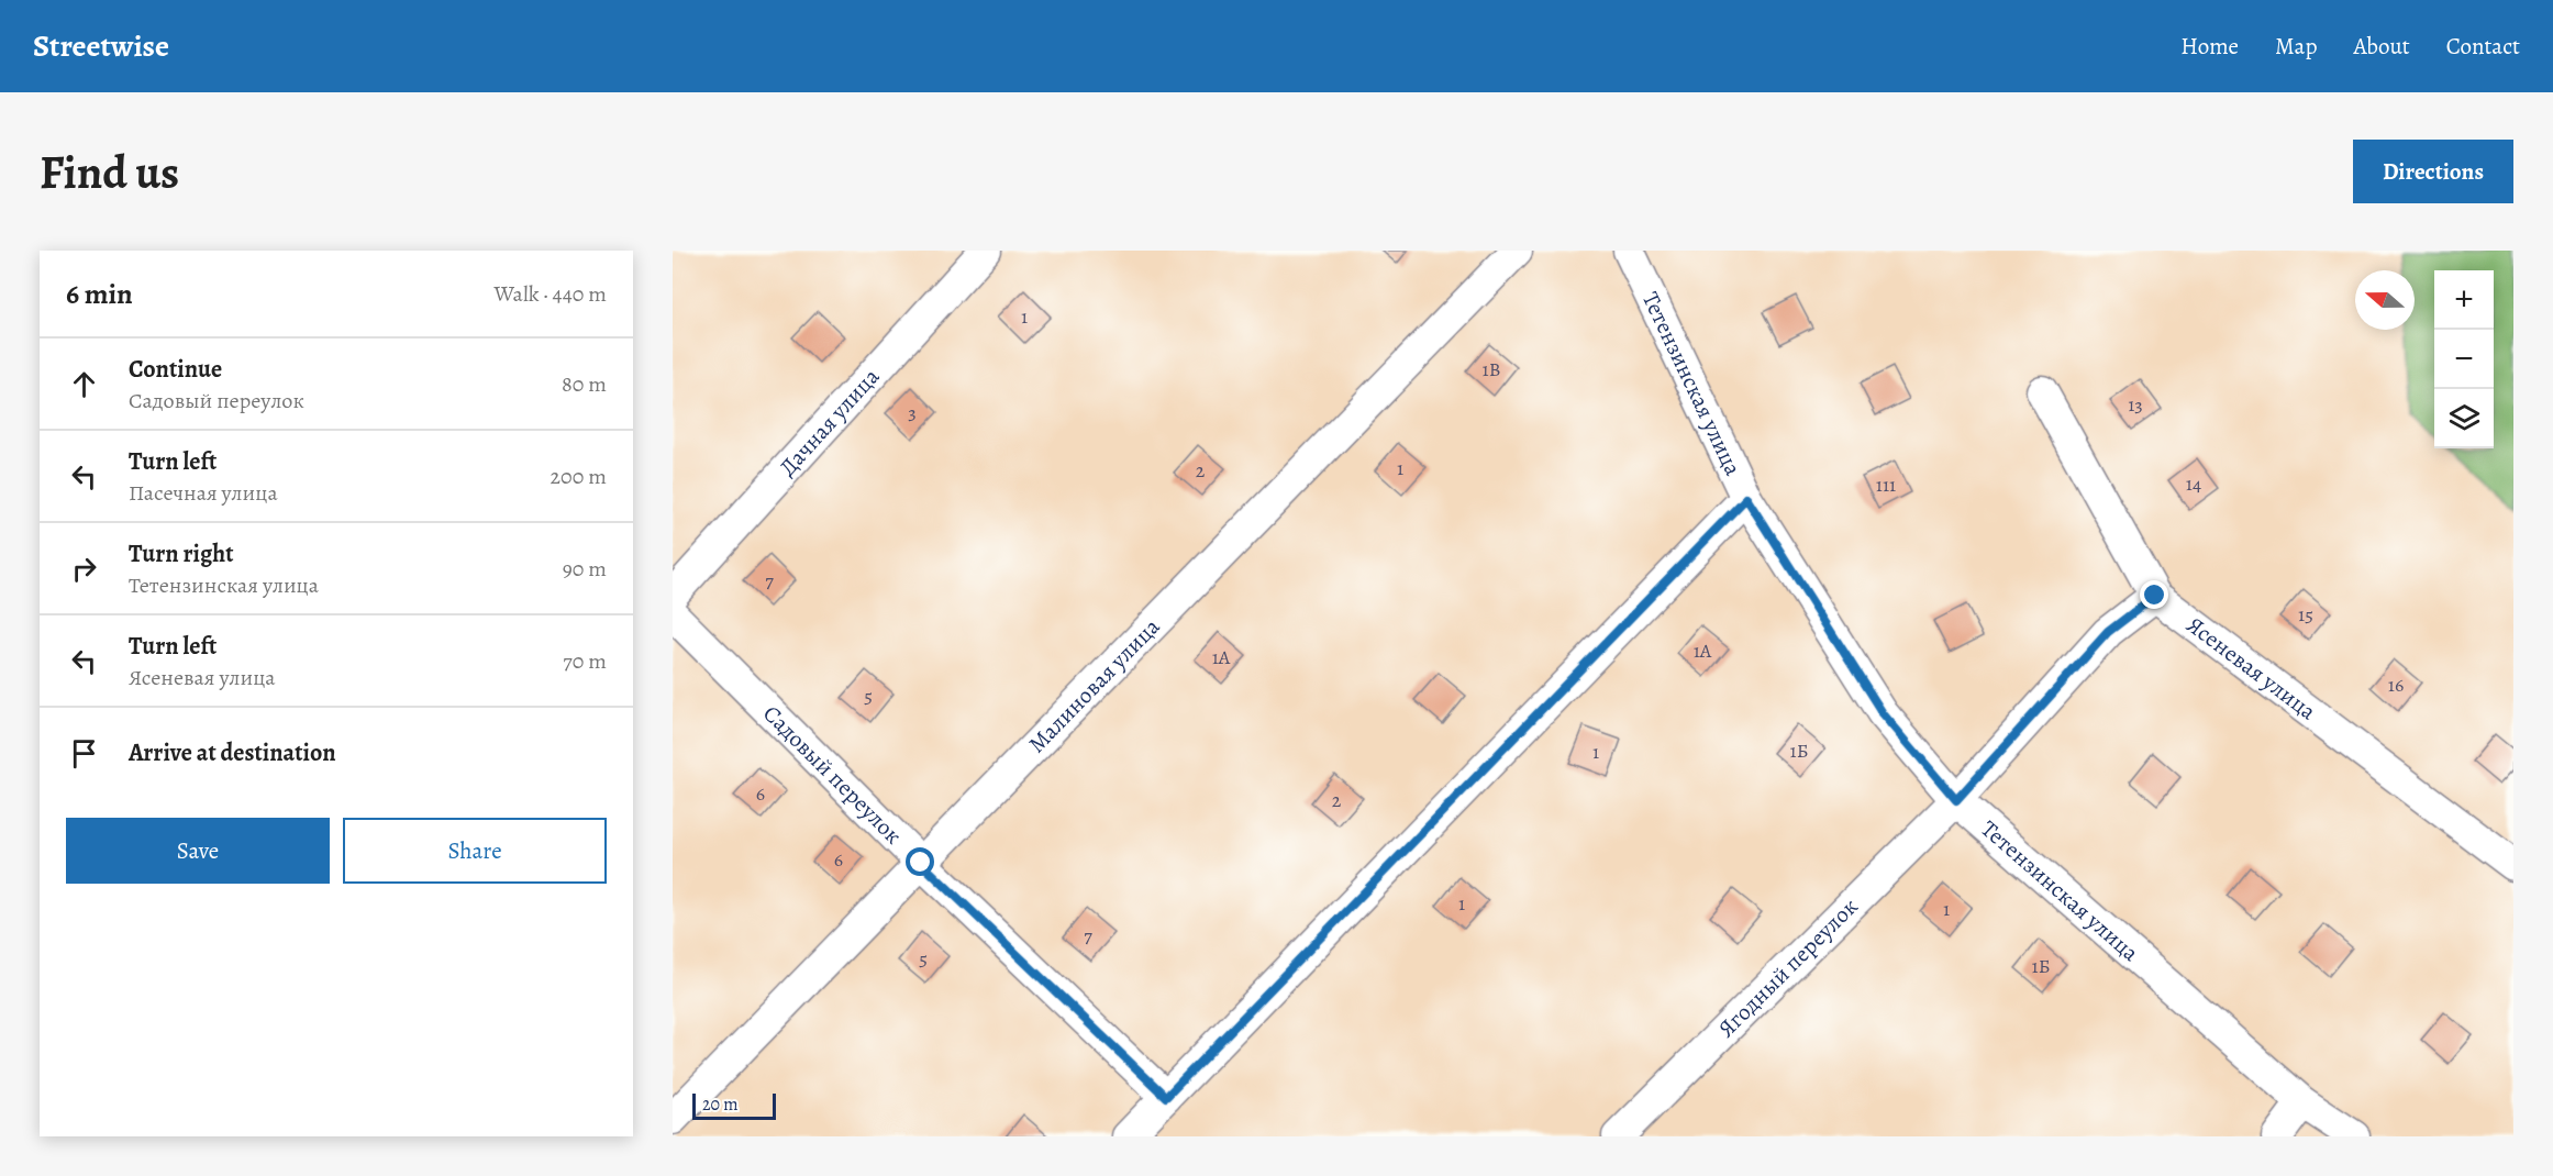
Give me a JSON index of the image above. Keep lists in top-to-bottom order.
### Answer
{
  "streets": {
    "street": [
      "Тетензинская улица",
      "Дачная улица",
      "Ясеневая улица",
      "Малиновая улица",
      "Садовый переулок",
      "Ягодный переулок"
    ]
  },
  "crossings": [
    ["Тетензинская улица", "Ягодный переулок"],
    ["Малиновая улица", "Садовый переулок"]
  ],
  "house_numbers": [
    "1",
    "1В",
    "13",
    "3",
    "1",
    "2",
    "14",
    "111",
    "7",
    "15",
    "1А",
    "1А",
    "16",
    "5",
    "1Б",
    "1",
    "6",
    "2",
    "6",
    "1",
    "1",
    "7",
    "5",
    "1Б"
  ],
  "scale_bar": "20 m",
  "north": "left",
  "page": {
    "header": "Streetwise",
    "nav": [
      "Home",
      "Map",
      "About",
      "Contact"
    ],
    "buttons": [
      "Directions",
      ["Save", "Share"]
    ],
    "title": "Find us",
    "heading": ["6 min", "Walk · 440 m"],
    "map_buttons": ["+", "−"],
    "list": [
      ["Continue", "Садовый переулок", "80 m"],
      ["Turn left", "Пасечная улица", "200 m"],
      ["Turn right", "Тетензинская улица", "90 m"],
      ["Turn left", "Ясеневая улица", "70 m"],
      "Arrive at destination"
    ],
    "scale": "20 m"
  }
}
